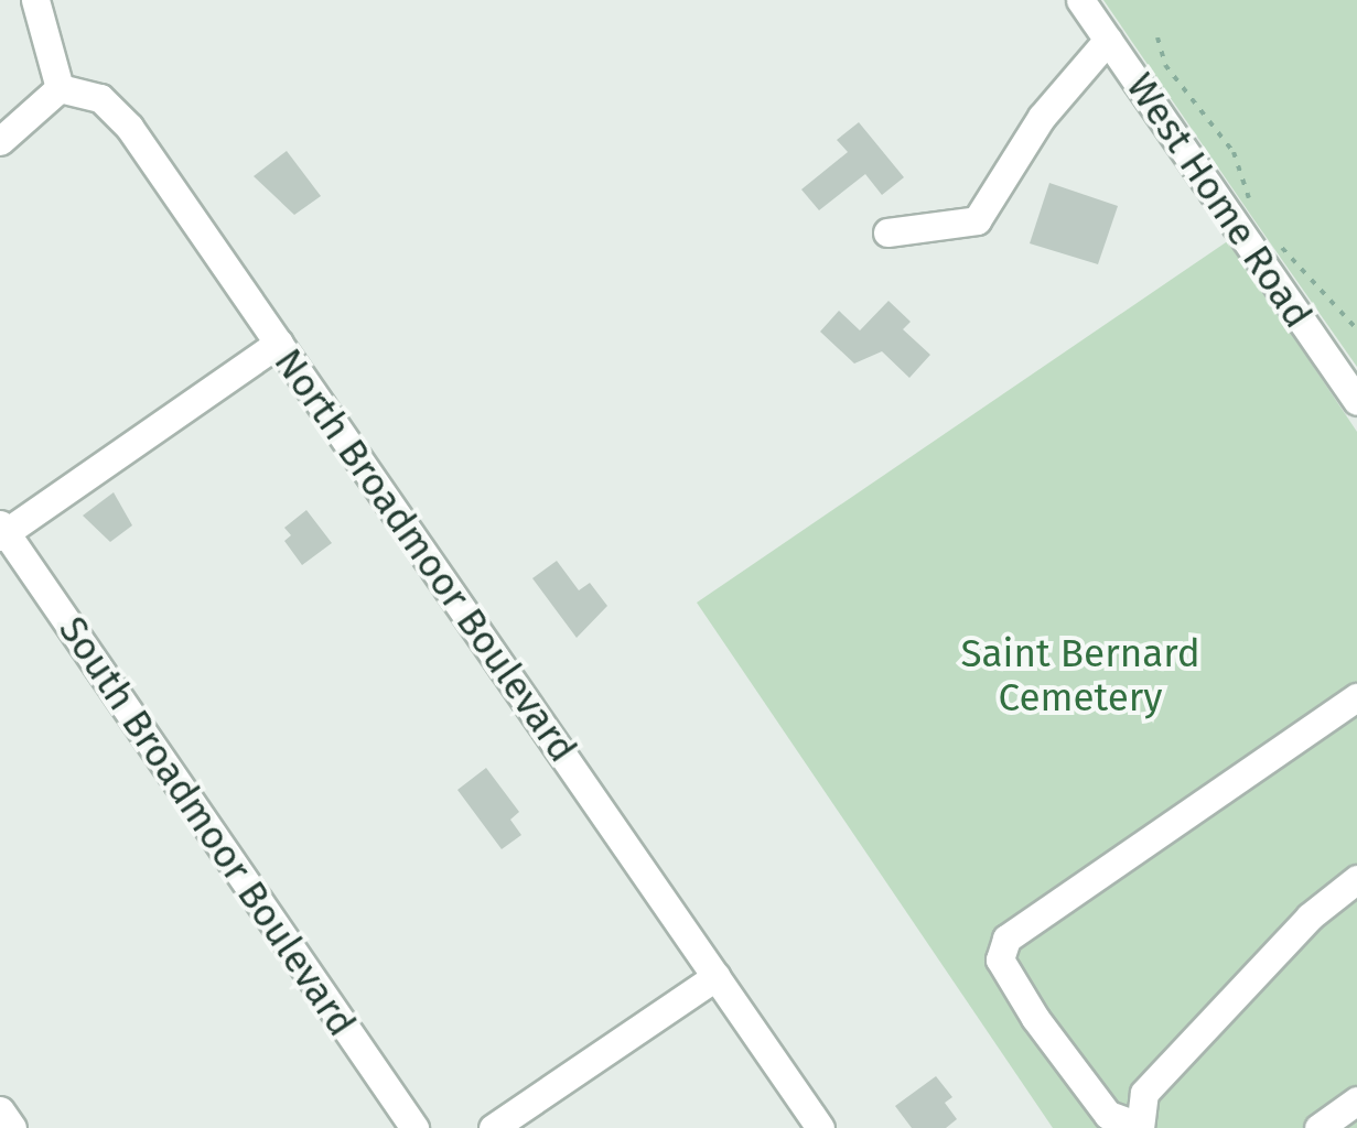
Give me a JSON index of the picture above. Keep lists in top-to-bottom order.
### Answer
{
  "streets": {
    "street": ["West Home Road", "North Broadmoor Boulevard", "South Broadmoor Boulevard"]
  },
  "parks": ["Saint Bernard Cemetery"]
}
